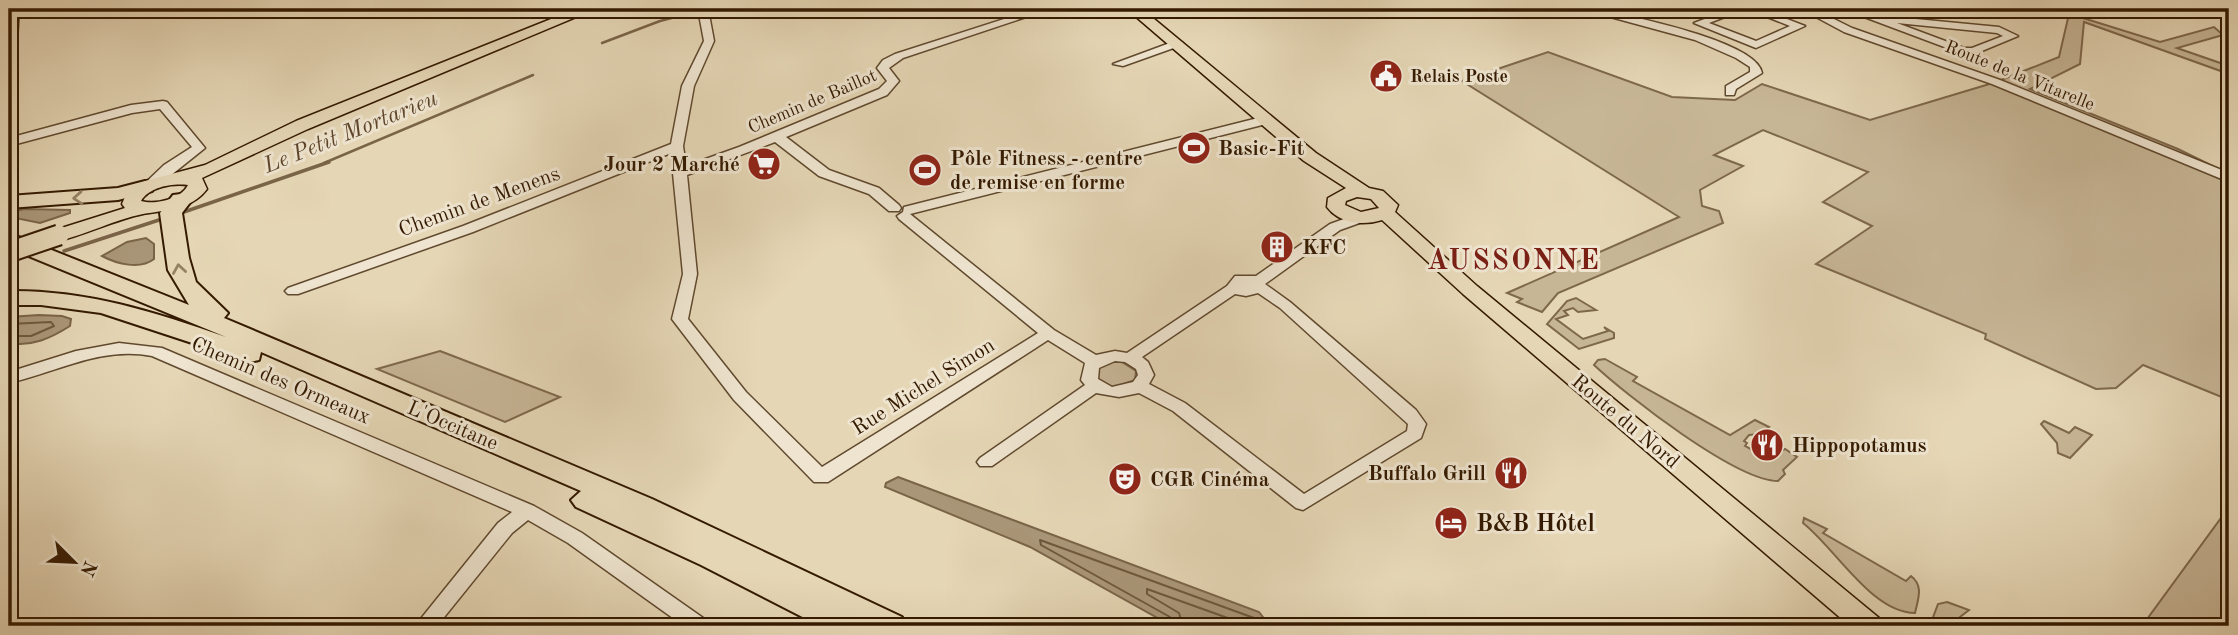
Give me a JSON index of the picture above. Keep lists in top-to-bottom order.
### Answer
{
  "streets": {
    "highway": ["L'Occitane"],
    "main road": ["Route du Nord"],
    "street": [
      "Route de la Vitarelle",
      "Chemin de Baillot",
      "Chemin de Menens",
      "Chemin des Ormeaux",
      "Rue Michel Simon"
    ]
  },
  "crossings": [
    ["Chemin de Baillot", "Rue Michel Simon"]
  ],
  "districts": ["AUSSONNE"],
  "water": ["Le Petit Mortarieu"],
  "places": {
    "public building": ["Relais Poste"],
    "sports": ["Basic-Fit", "Pôle Fitness - centre de remise en forme"],
    "supermarket": ["Jour 2 Marché"],
    "building": ["KFC"],
    "restaurant": ["Hippopotamus", "Buffalo Grill"],
    "theatre": ["CGR Cinéma"],
    "hotel": ["B&B Hôtel"]
  },
  "north": "bottom right"
}
